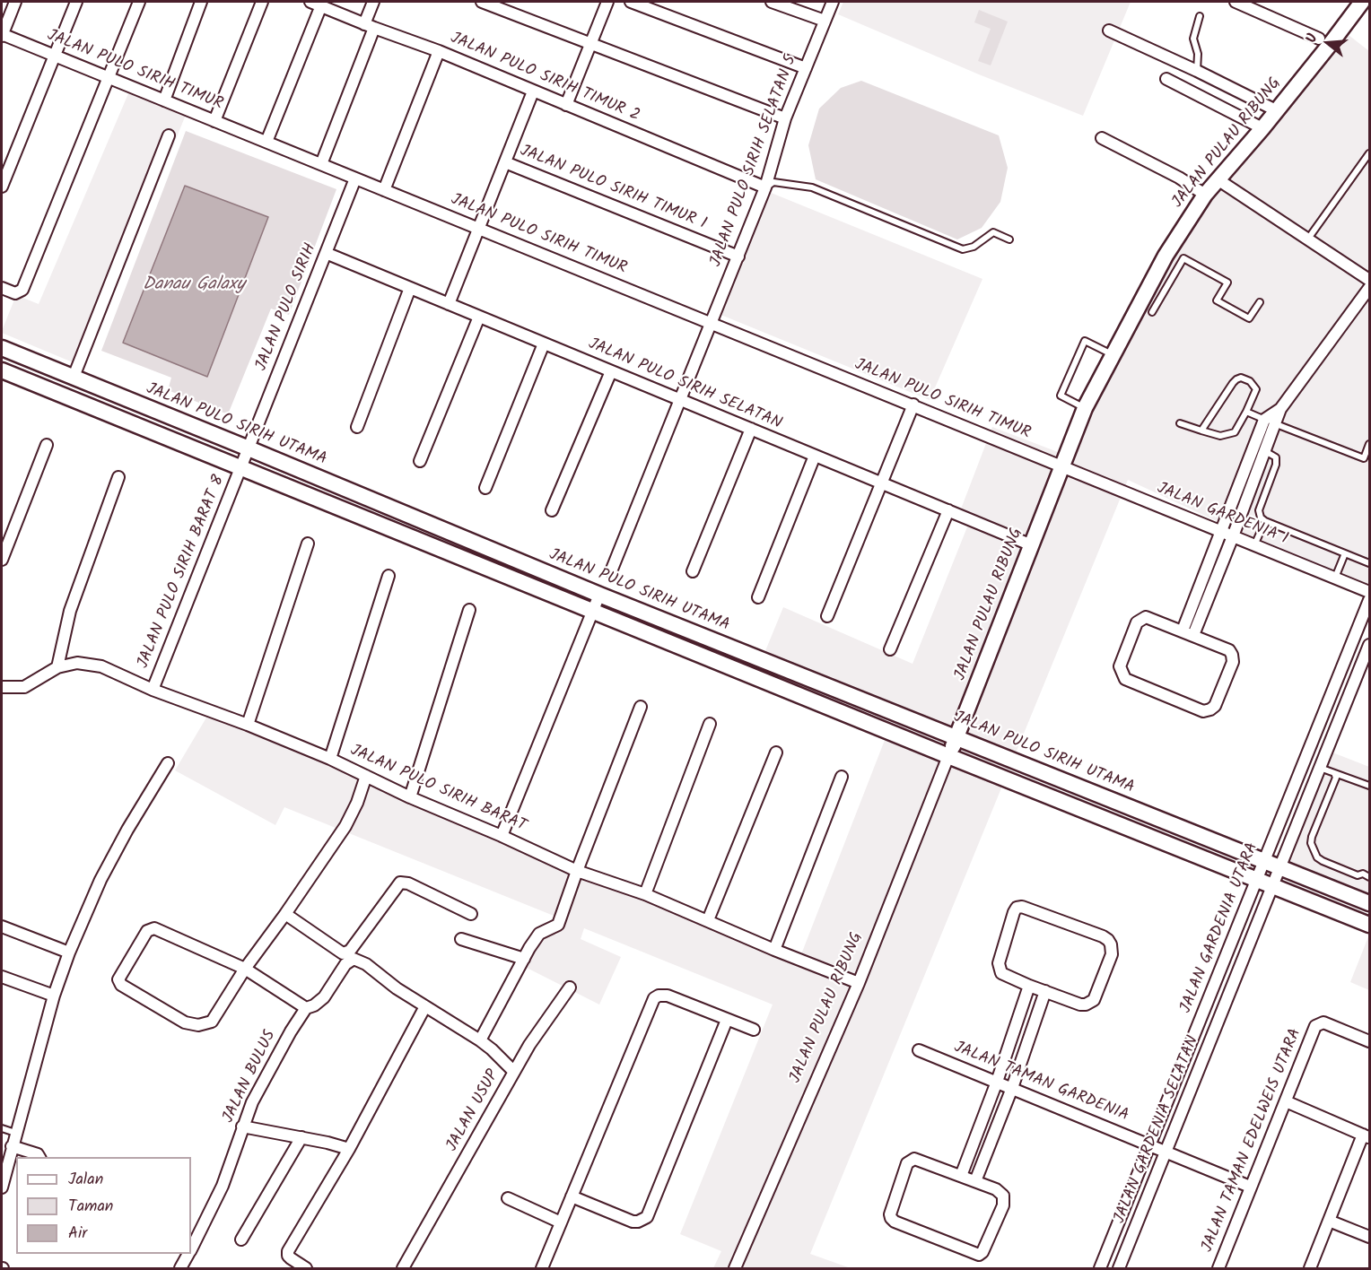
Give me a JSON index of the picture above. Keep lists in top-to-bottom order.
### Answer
{
  "streets": {
    "main road": ["JALAN PULAU RIBUNG", "JALAN PULO SIRIH UTAMA"],
    "street": [
      "JALAN PULO SIRIH TIMUR",
      "JALAN PULO SIRIH TIMUR 2",
      "JALAN PULO SIRIH SELATAN 5",
      "JALAN PULO SIRIH TIMUR 1",
      "JALAN PULO SIRIH",
      "JALAN PULO SIRIH SELATAN",
      "JALAN GARDENIA 1",
      "JALAN PULO SIRIH BARAT 8",
      "JALAN PULO SIRIH BARAT",
      "JALAN GARDENIA UTARA",
      "JALAN BULUS",
      "JALAN TAMAN GARDENIA",
      "JALAN USUP",
      "JALAN GARDENIA SELATAN",
      "JALAN TAMAN EDELWEIS UTARA"
    ]
  },
  "crossings": [
    ["JALAN PULO SIRIH TIMUR", "JALAN PULAU RIBUNG"],
    ["JALAN PULO SIRIH TIMUR", "JALAN PULO SIRIH SELATAN 5"],
    ["JALAN PULO SIRIH TIMUR", "JALAN PULO SIRIH"],
    ["JALAN PULO SIRIH TIMUR", "JALAN GARDENIA 1"],
    ["JALAN PULO SIRIH TIMUR 2", "JALAN PULO SIRIH SELATAN 5"],
    ["JALAN PULAU RIBUNG", "JALAN PULO SIRIH SELATAN"],
    ["JALAN PULAU RIBUNG", "JALAN PULO SIRIH UTAMA"],
    ["JALAN PULAU RIBUNG", "JALAN GARDENIA 1"],
    ["JALAN PULAU RIBUNG", "JALAN PULO SIRIH BARAT"],
    ["JALAN PULO SIRIH SELATAN 5", "JALAN PULO SIRIH TIMUR 1"],
    ["JALAN PULO SIRIH SELATAN 5", "JALAN PULO SIRIH SELATAN"],
    ["JALAN PULO SIRIH", "JALAN PULO SIRIH SELATAN"],
    ["JALAN PULO SIRIH", "JALAN PULO SIRIH UTAMA"],
    ["JALAN PULO SIRIH", "JALAN PULO SIRIH BARAT 8"],
    ["JALAN PULO SIRIH UTAMA", "JALAN GARDENIA UTARA"],
    ["JALAN PULO SIRIH UTAMA", "JALAN GARDENIA SELATAN"],
    ["JALAN PULO SIRIH BARAT 8", "JALAN PULO SIRIH BARAT"],
    ["JALAN GARDENIA UTARA", "JALAN TAMAN GARDENIA"],
    ["JALAN BULUS", "JALAN USUP"],
    ["JALAN TAMAN GARDENIA", "JALAN GARDENIA SELATAN"],
    ["JALAN TAMAN GARDENIA", "JALAN TAMAN EDELWEIS UTARA"]
  ],
  "water": ["Danau Galaxy"],
  "legend": ["Jalan", "Taman", "Air"],
  "north": "left"
}
